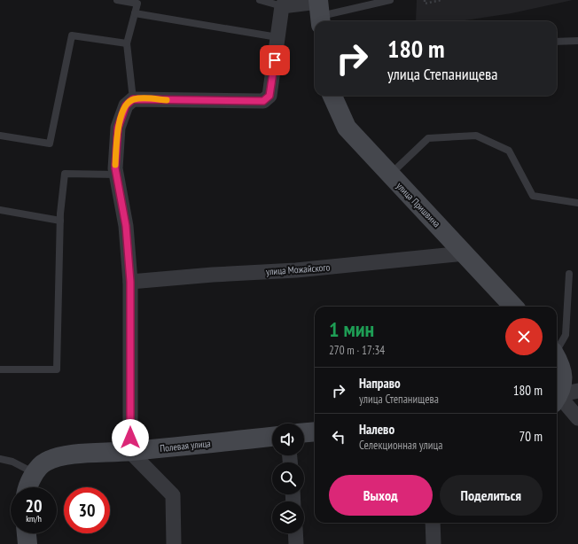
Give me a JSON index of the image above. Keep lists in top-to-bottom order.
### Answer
{
  "streets": {
    "street": ["улица Пришвина", "улица Можайского", "Полевая улица"]
  },
  "crossings": [
    ["улица Пришвина", "улица Можайского"]
  ],
  "page": {
    "turn": ["180 m", "улица Степанищева"],
    "heading": ["1 мин", "270 m · 17:34"],
    "list": [
      {
        "name": "Направо",
        "note": "улица Степанищева",
        "value": "180 m"
      },
      {
        "name": "Налево",
        "note": "Селекционная улица",
        "value": "70 m"
      }
    ],
    "buttons": ["Выход", "Поделиться"],
    "speed": "20 km/h",
    "limit": "30"
  }
}
